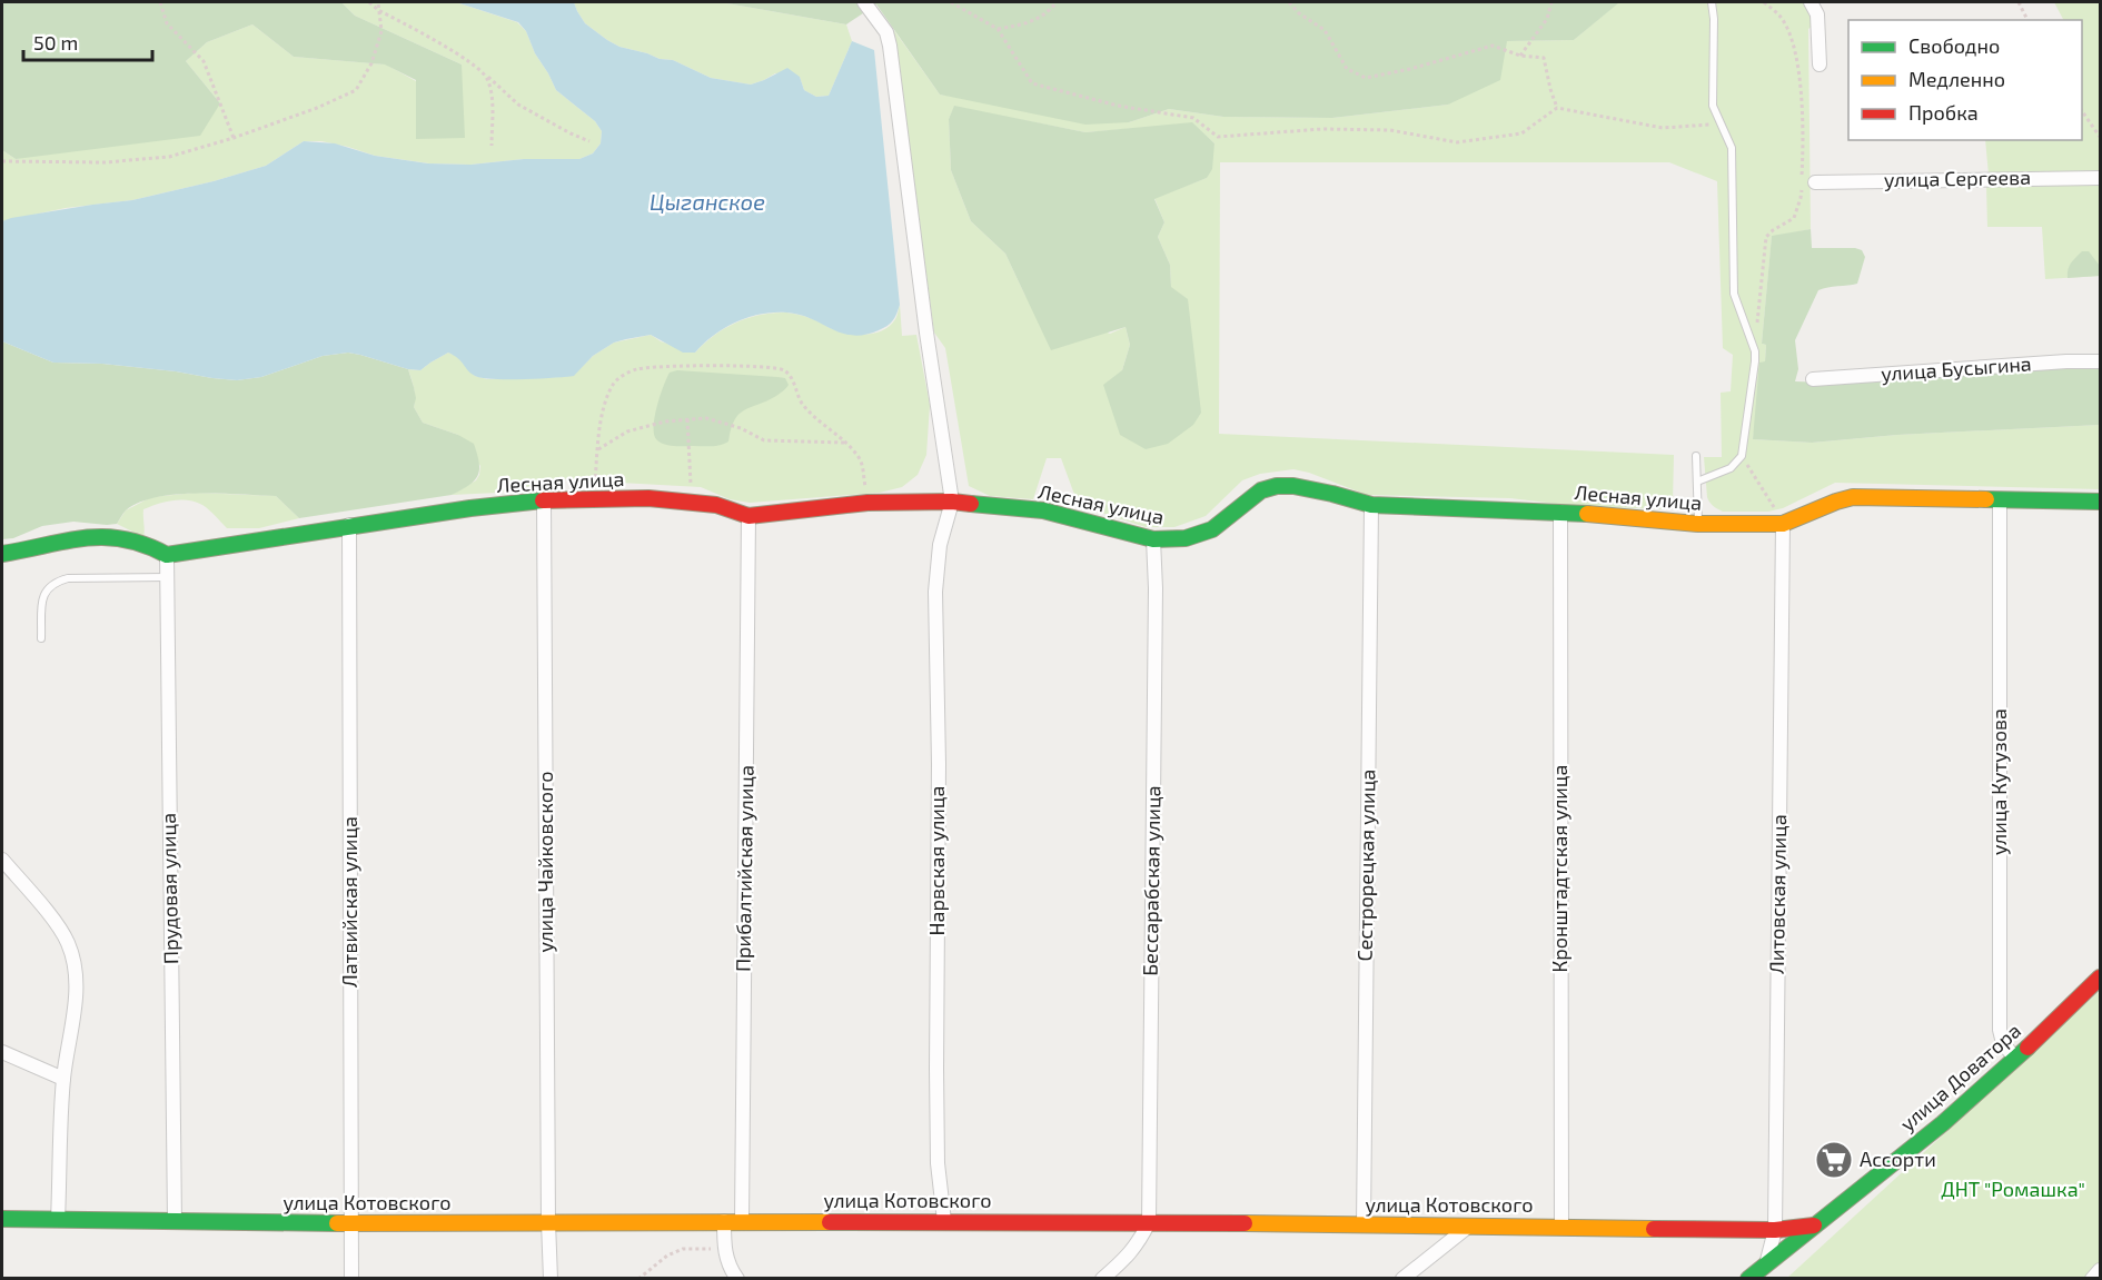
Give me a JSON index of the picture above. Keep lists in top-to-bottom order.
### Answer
{
  "streets": {
    "street": [
      "улица Сергеева",
      "улица Бусыгина",
      "Лесная улица",
      "улица Кутузова",
      "Нарвская улица",
      "улица Чайковского",
      "Сестрорецкая улица",
      "Прибалтийская улица",
      "Кронштадтская улица",
      "Бессарабская улица",
      "Прудовая улица",
      "Литовская улица",
      "Латвийская улица",
      "улица Доватора",
      "улица Котовского"
    ]
  },
  "crossings": [
    ["Лесная улица", "улица Кутузова"],
    ["Лесная улица", "Нарвская улица"],
    ["Лесная улица", "улица Чайковского"],
    ["Лесная улица", "Сестрорецкая улица"],
    ["Лесная улица", "Прибалтийская улица"],
    ["Лесная улица", "Кронштадтская улица"],
    ["Лесная улица", "Бессарабская улица"],
    ["Лесная улица", "Прудовая улица"],
    ["Лесная улица", "Литовская улица"],
    ["Лесная улица", "Латвийская улица"],
    ["улица Кутузова", "улица Доватора"],
    ["Нарвская улица", "улица Котовского"],
    ["улица Чайковского", "улица Котовского"],
    ["Сестрорецкая улица", "улица Котовского"],
    ["Прибалтийская улица", "улица Котовского"],
    ["Кронштадтская улица", "улица Котовского"],
    ["Бессарабская улица", "улица Котовского"],
    ["Прудовая улица", "улица Котовского"],
    ["Литовская улица", "улица Доватора"],
    ["Литовская улица", "улица Котовского"],
    ["Латвийская улица", "улица Котовского"],
    ["улица Доватора", "улица Котовского"]
  ],
  "water": ["Цыганское"],
  "parks": ["ДНТ \"Ромашка\""],
  "places": {
    "supermarket": ["Ассорти"]
  },
  "legend": ["Свободно", "Медленно", "Пробка"],
  "scale_bar": "50 m"
}
